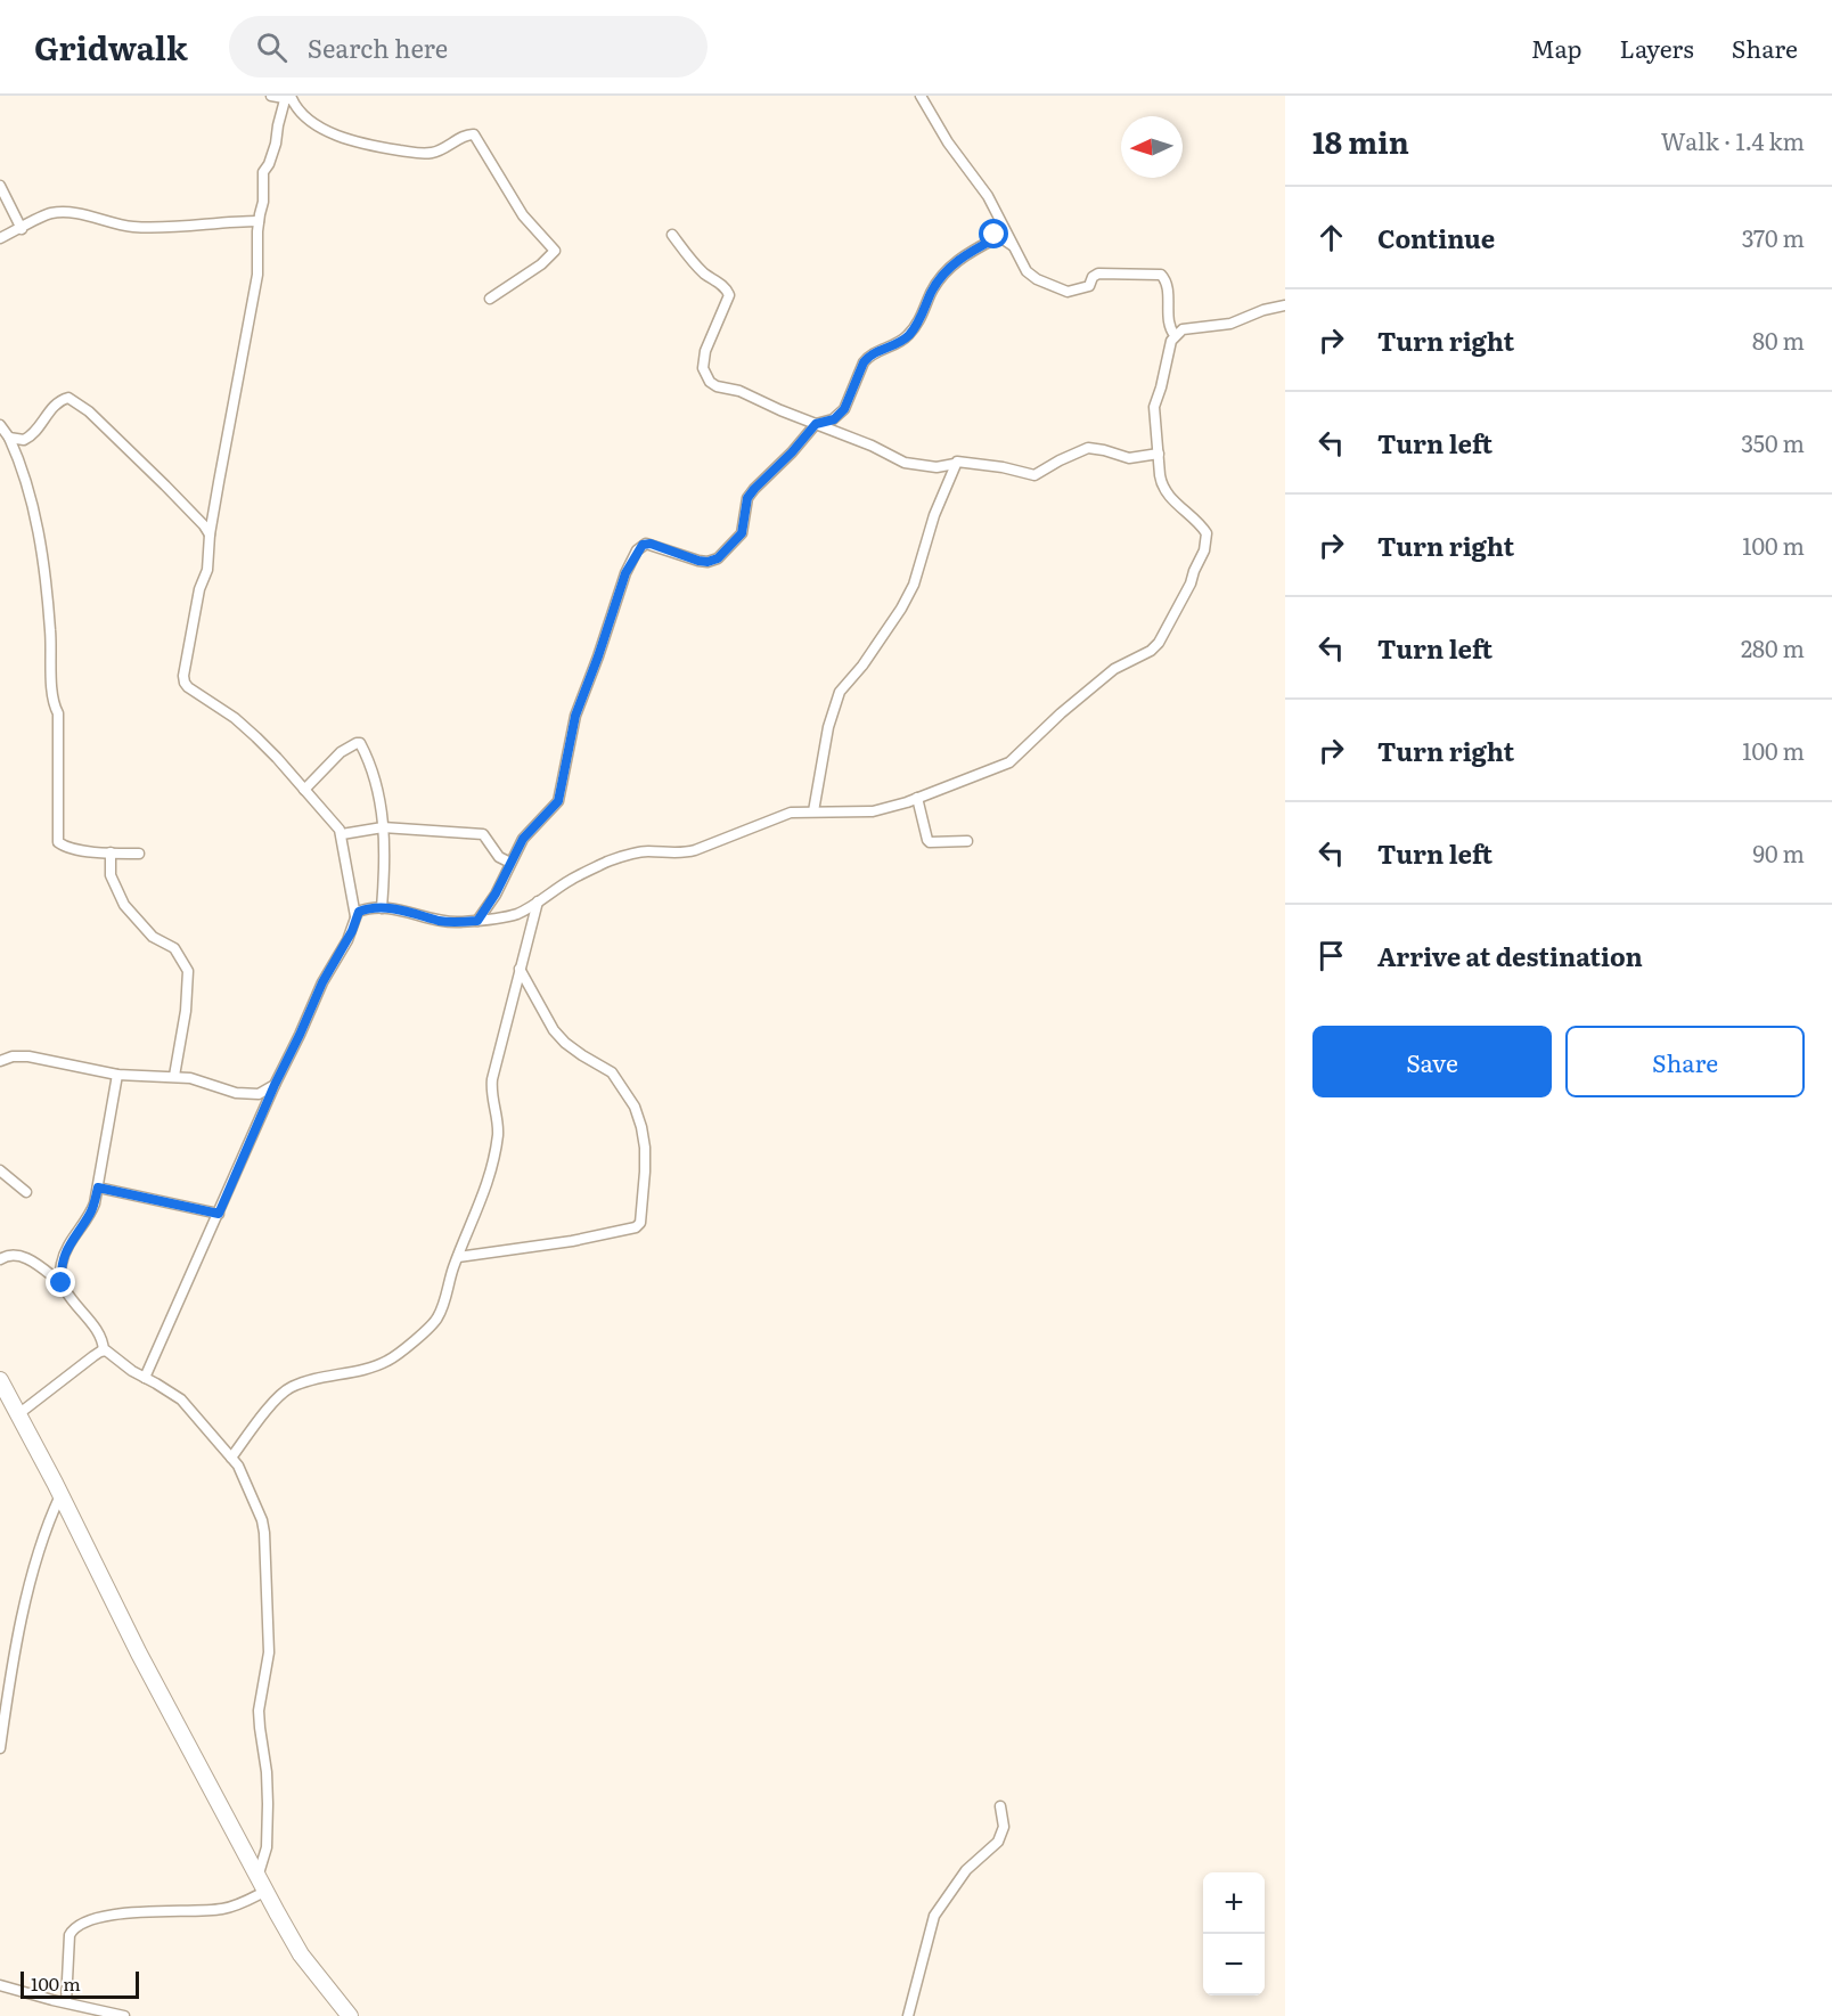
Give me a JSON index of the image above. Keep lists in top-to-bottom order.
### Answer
{
  "scale_bar": "100 m",
  "north": "left",
  "page": {
    "header": "Gridwalk",
    "search": "Search here",
    "nav": ["Map", "Layers", "Share"],
    "heading": ["18 min", "Walk · 1.4 km"],
    "list": [
      ["Continue", "370 m"],
      ["Turn right", "80 m"],
      ["Turn left", "350 m"],
      ["Turn right", "100 m"],
      ["Turn left", "280 m"],
      ["Turn right", "100 m"],
      ["Turn left", "90 m"],
      "Arrive at destination"
    ],
    "buttons": ["Save", "Share"],
    "map_buttons": ["+", "−"],
    "scale": "100 m"
  }
}
